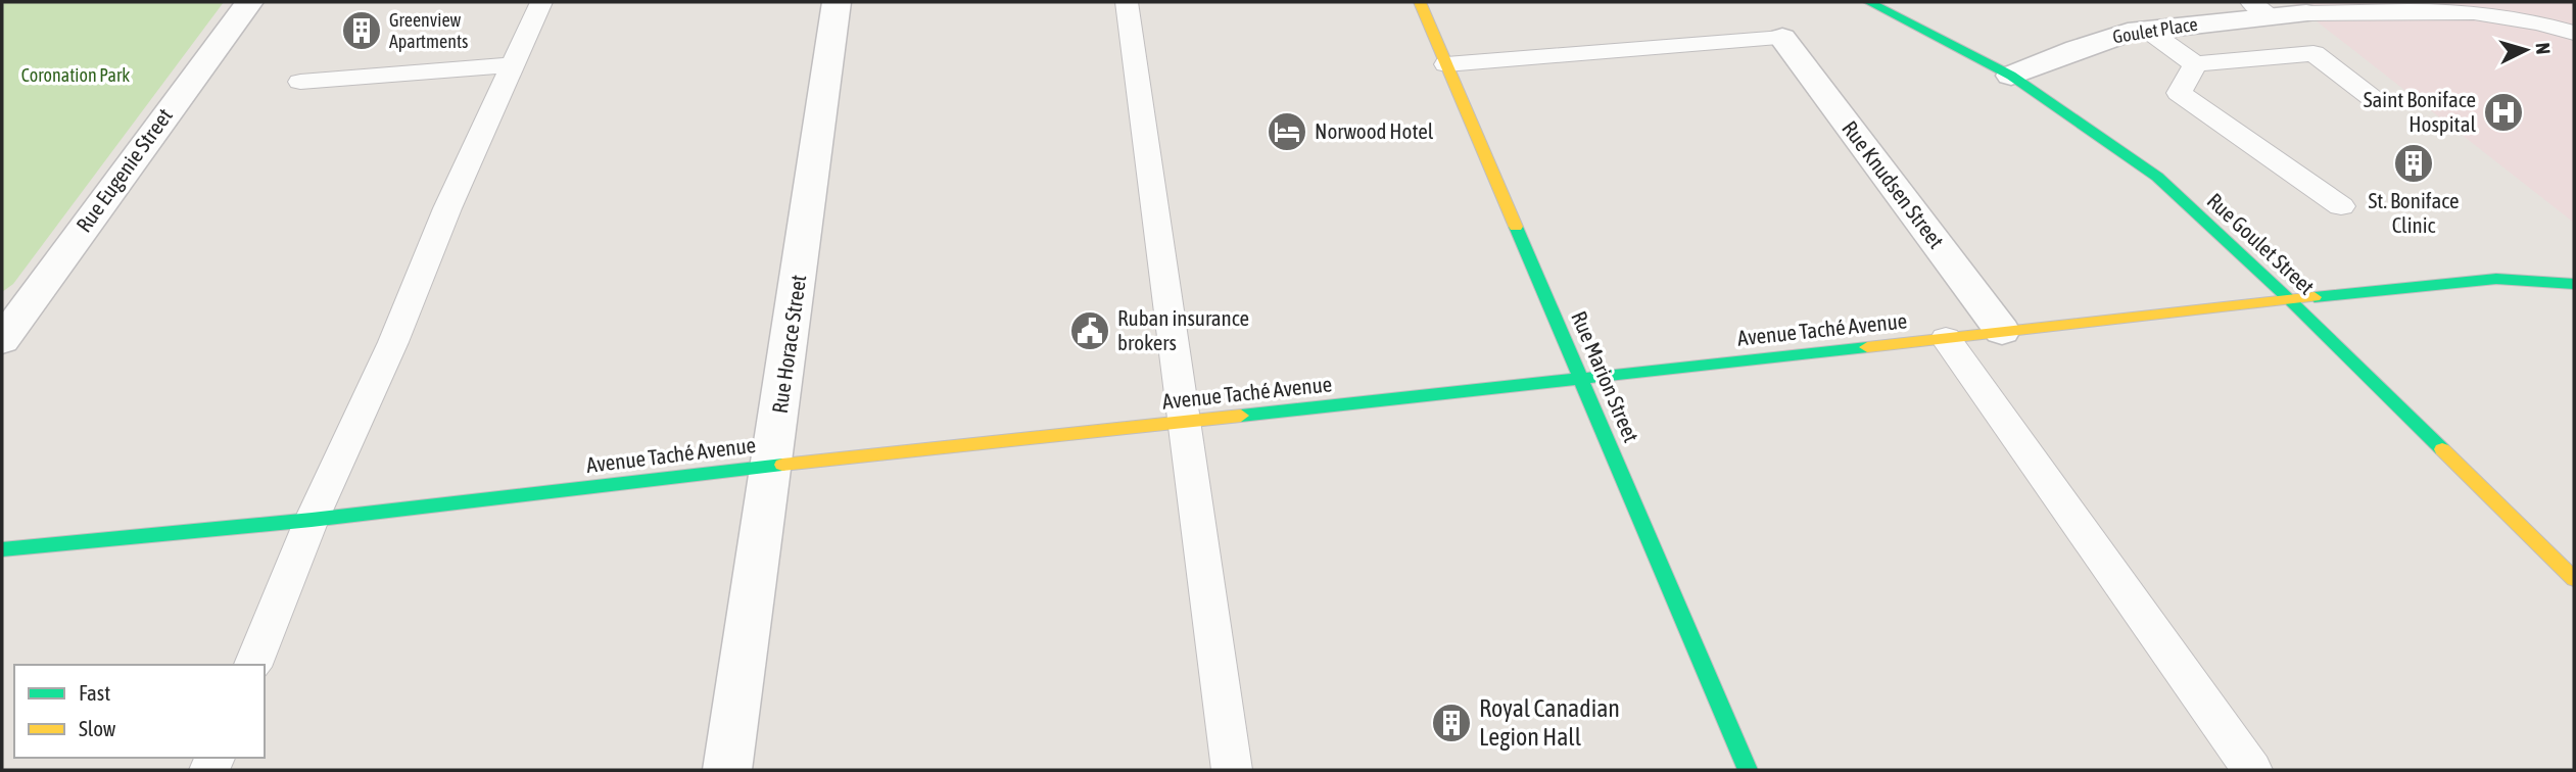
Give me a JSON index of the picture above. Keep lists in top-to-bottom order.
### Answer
{
  "streets": {
    "street": [
      "Goulet Place",
      "Rue Eugenie Street",
      "Rue Knudsen Street",
      "Rue Goulet Street",
      "Avenue Taché Avenue",
      "Rue Horace Street",
      "Rue Marion Street"
    ]
  },
  "crossings": [
    ["Goulet Place", "Rue Goulet Street"],
    ["Rue Knudsen Street", "Avenue Taché Avenue"],
    ["Rue Goulet Street", "Avenue Taché Avenue"],
    ["Avenue Taché Avenue", "Rue Horace Street"],
    ["Avenue Taché Avenue", "Rue Marion Street"]
  ],
  "parks": ["Coronation Park"],
  "places": {
    "building": ["Greenview Apartments", "St. Boniface Clinic", "Royal Canadian Legion Hall"],
    "hospital": ["Saint Boniface Hospital"],
    "hotel": ["Norwood Hotel"],
    "public building": ["Ruban insurance brokers"]
  },
  "legend": ["Fast", "Slow"],
  "north": "right"
}
